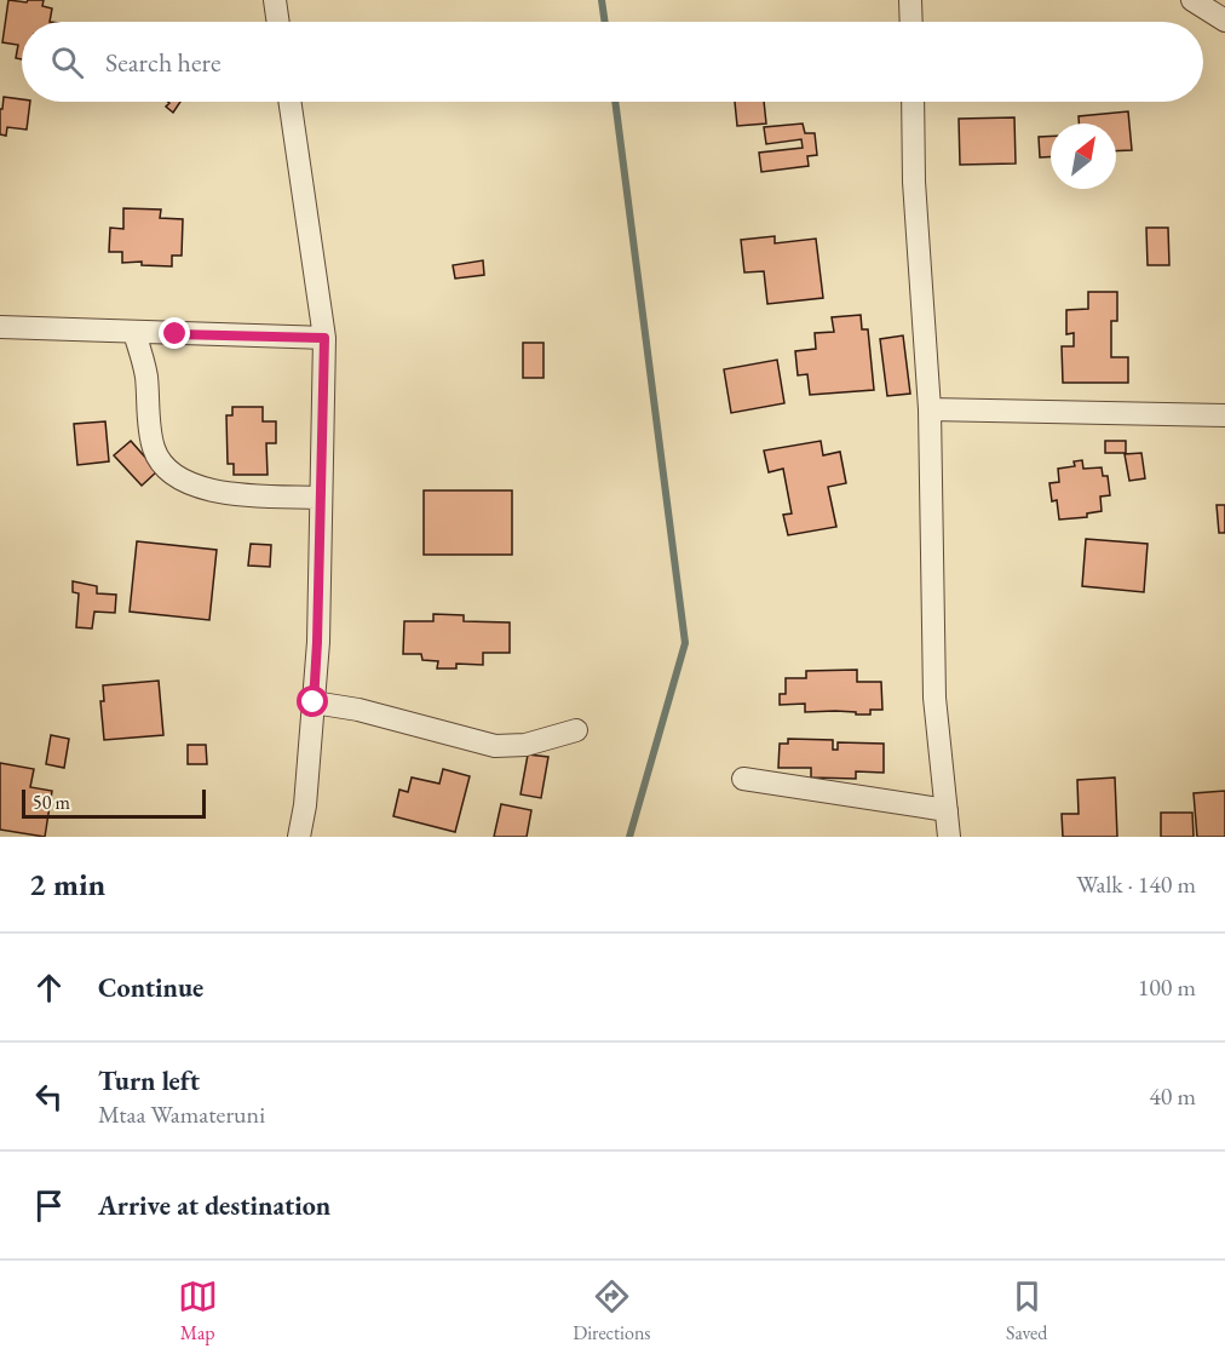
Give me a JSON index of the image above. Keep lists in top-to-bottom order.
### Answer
{
  "scale_bar": "50 m",
  "north": "top right",
  "page": {
    "search": "Search here",
    "scale": "50 m",
    "heading": ["2 min", "Walk · 140 m"],
    "list": [
      ["Continue", "100 m"],
      ["Turn left", "Mtaa Wamateruni", "40 m"],
      "Arrive at destination"
    ],
    "nav": ["Map", "Directions", "Saved"]
  }
}
